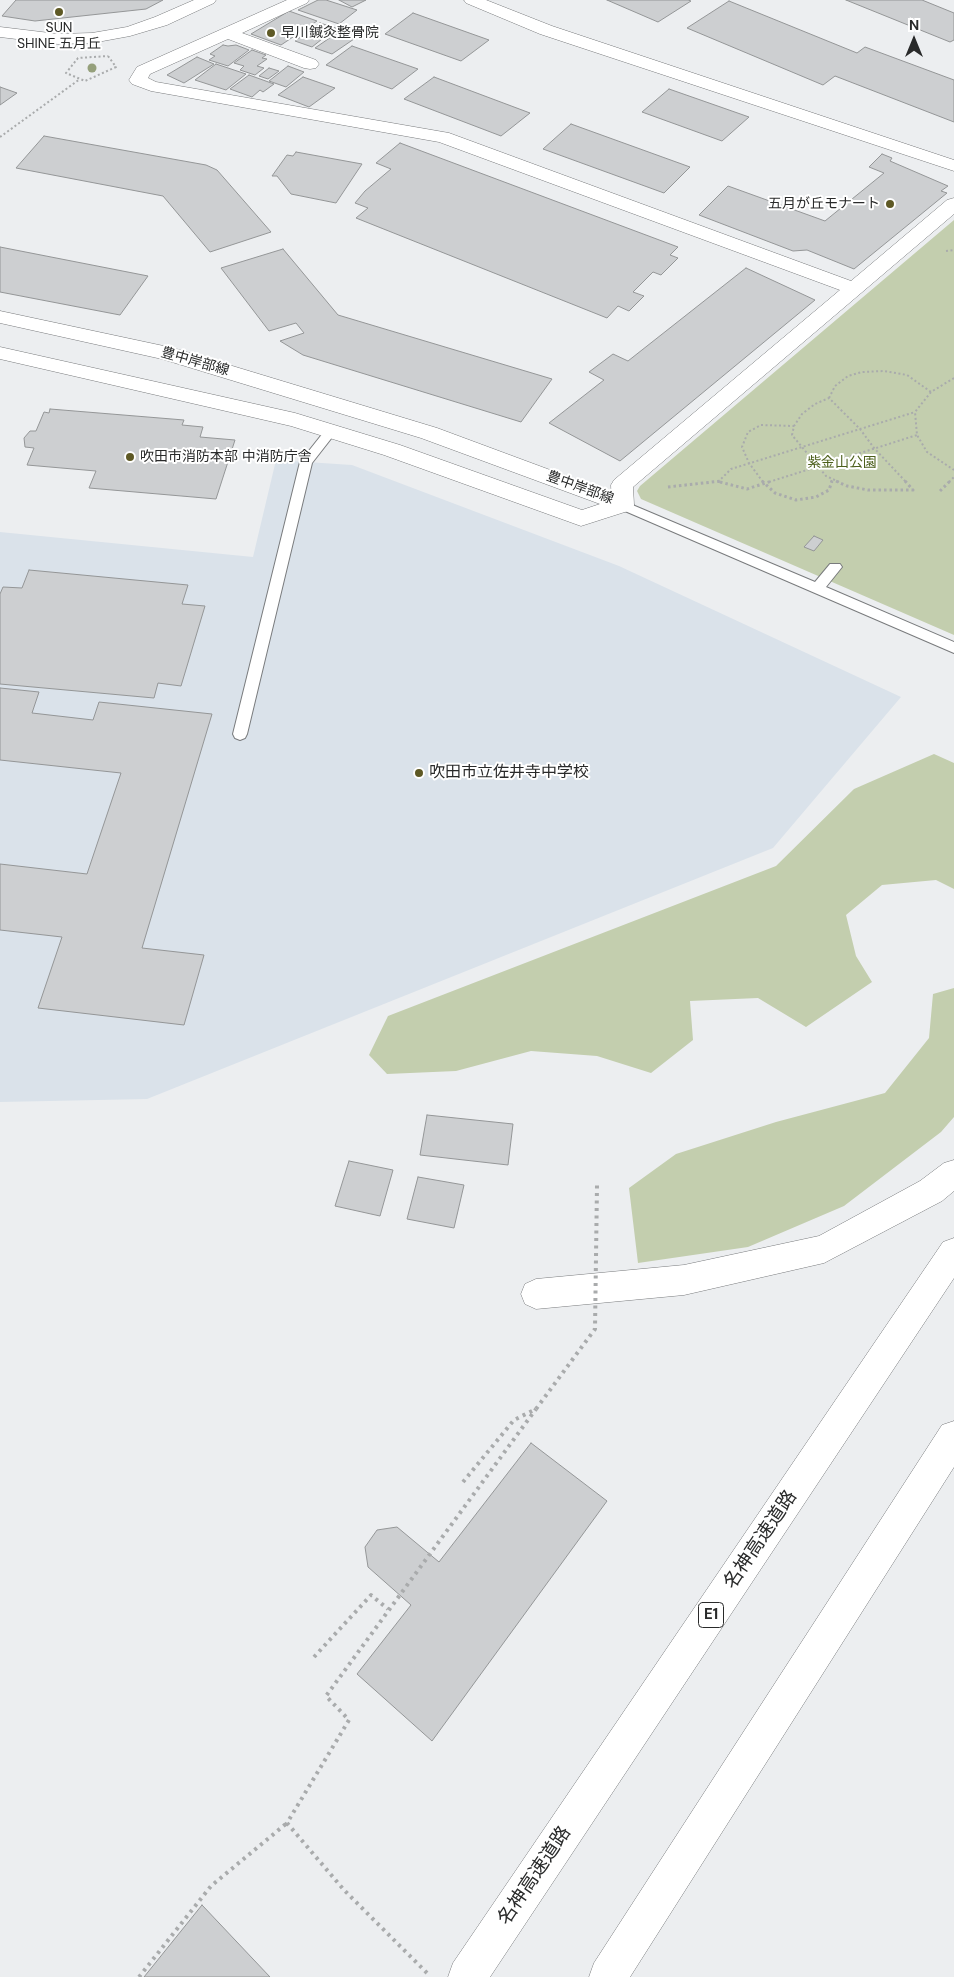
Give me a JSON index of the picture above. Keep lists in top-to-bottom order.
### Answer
{
  "streets": {
    "main road": ["豊中岸部線", "名神高速道路", "E1"]
  },
  "parks": ["紫金山公園"],
  "places": [
    "SUN SHINE 五月丘",
    "早川鍼灸整骨院",
    "五月が丘モナート",
    "吹田市消防本部 中消防庁舎",
    "吹田市立佐井寺中学校"
  ],
  "north": "top"
}
